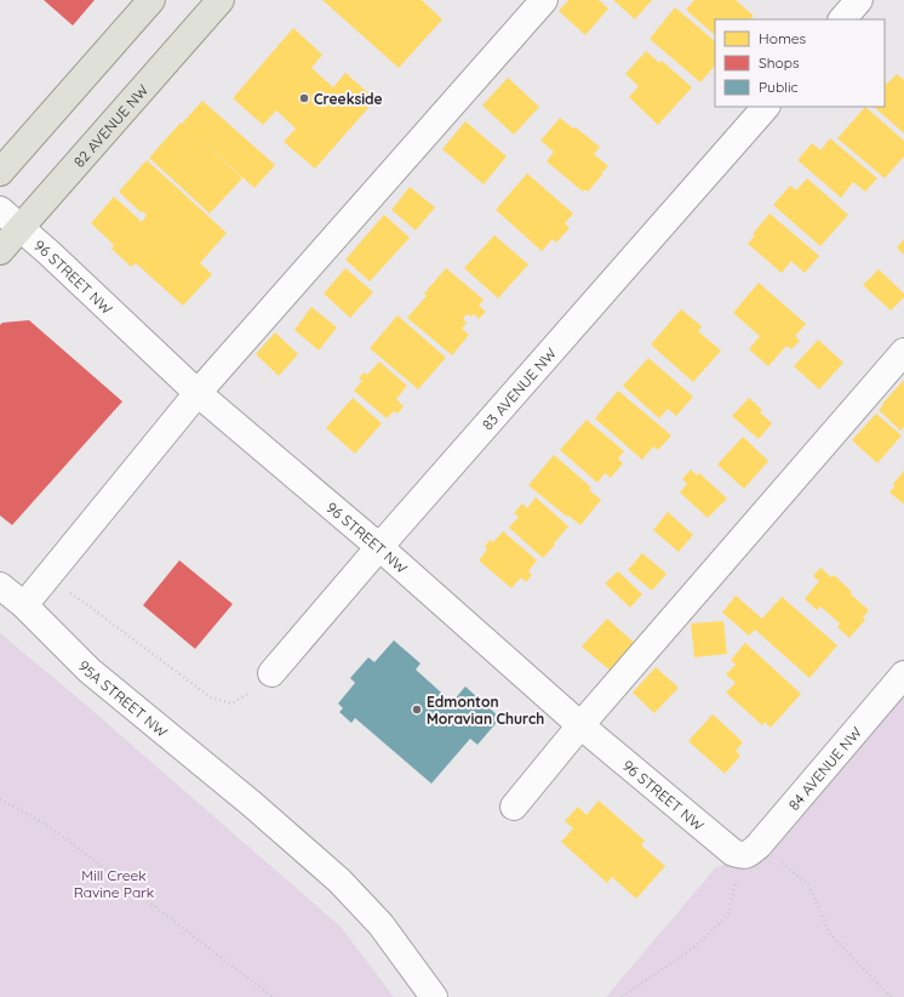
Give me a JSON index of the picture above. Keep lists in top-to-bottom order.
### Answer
{
  "streets": {
    "main road": ["82 AVENUE NW"],
    "street": [
      "96 STREET NW",
      "83 AVENUE NW",
      "95A STREET NW",
      "84 AVENUE NW"
    ]
  },
  "crossings": [
    ["82 AVENUE NW", "96 STREET NW"],
    ["96 STREET NW", "83 AVENUE NW"],
    ["96 STREET NW", "84 AVENUE NW"]
  ],
  "parks": ["Mill Creek Ravine Park"],
  "places": ["Creekside", "Edmonton Moravian Church"],
  "legend": ["Homes", "Shops", "Public"]
}
